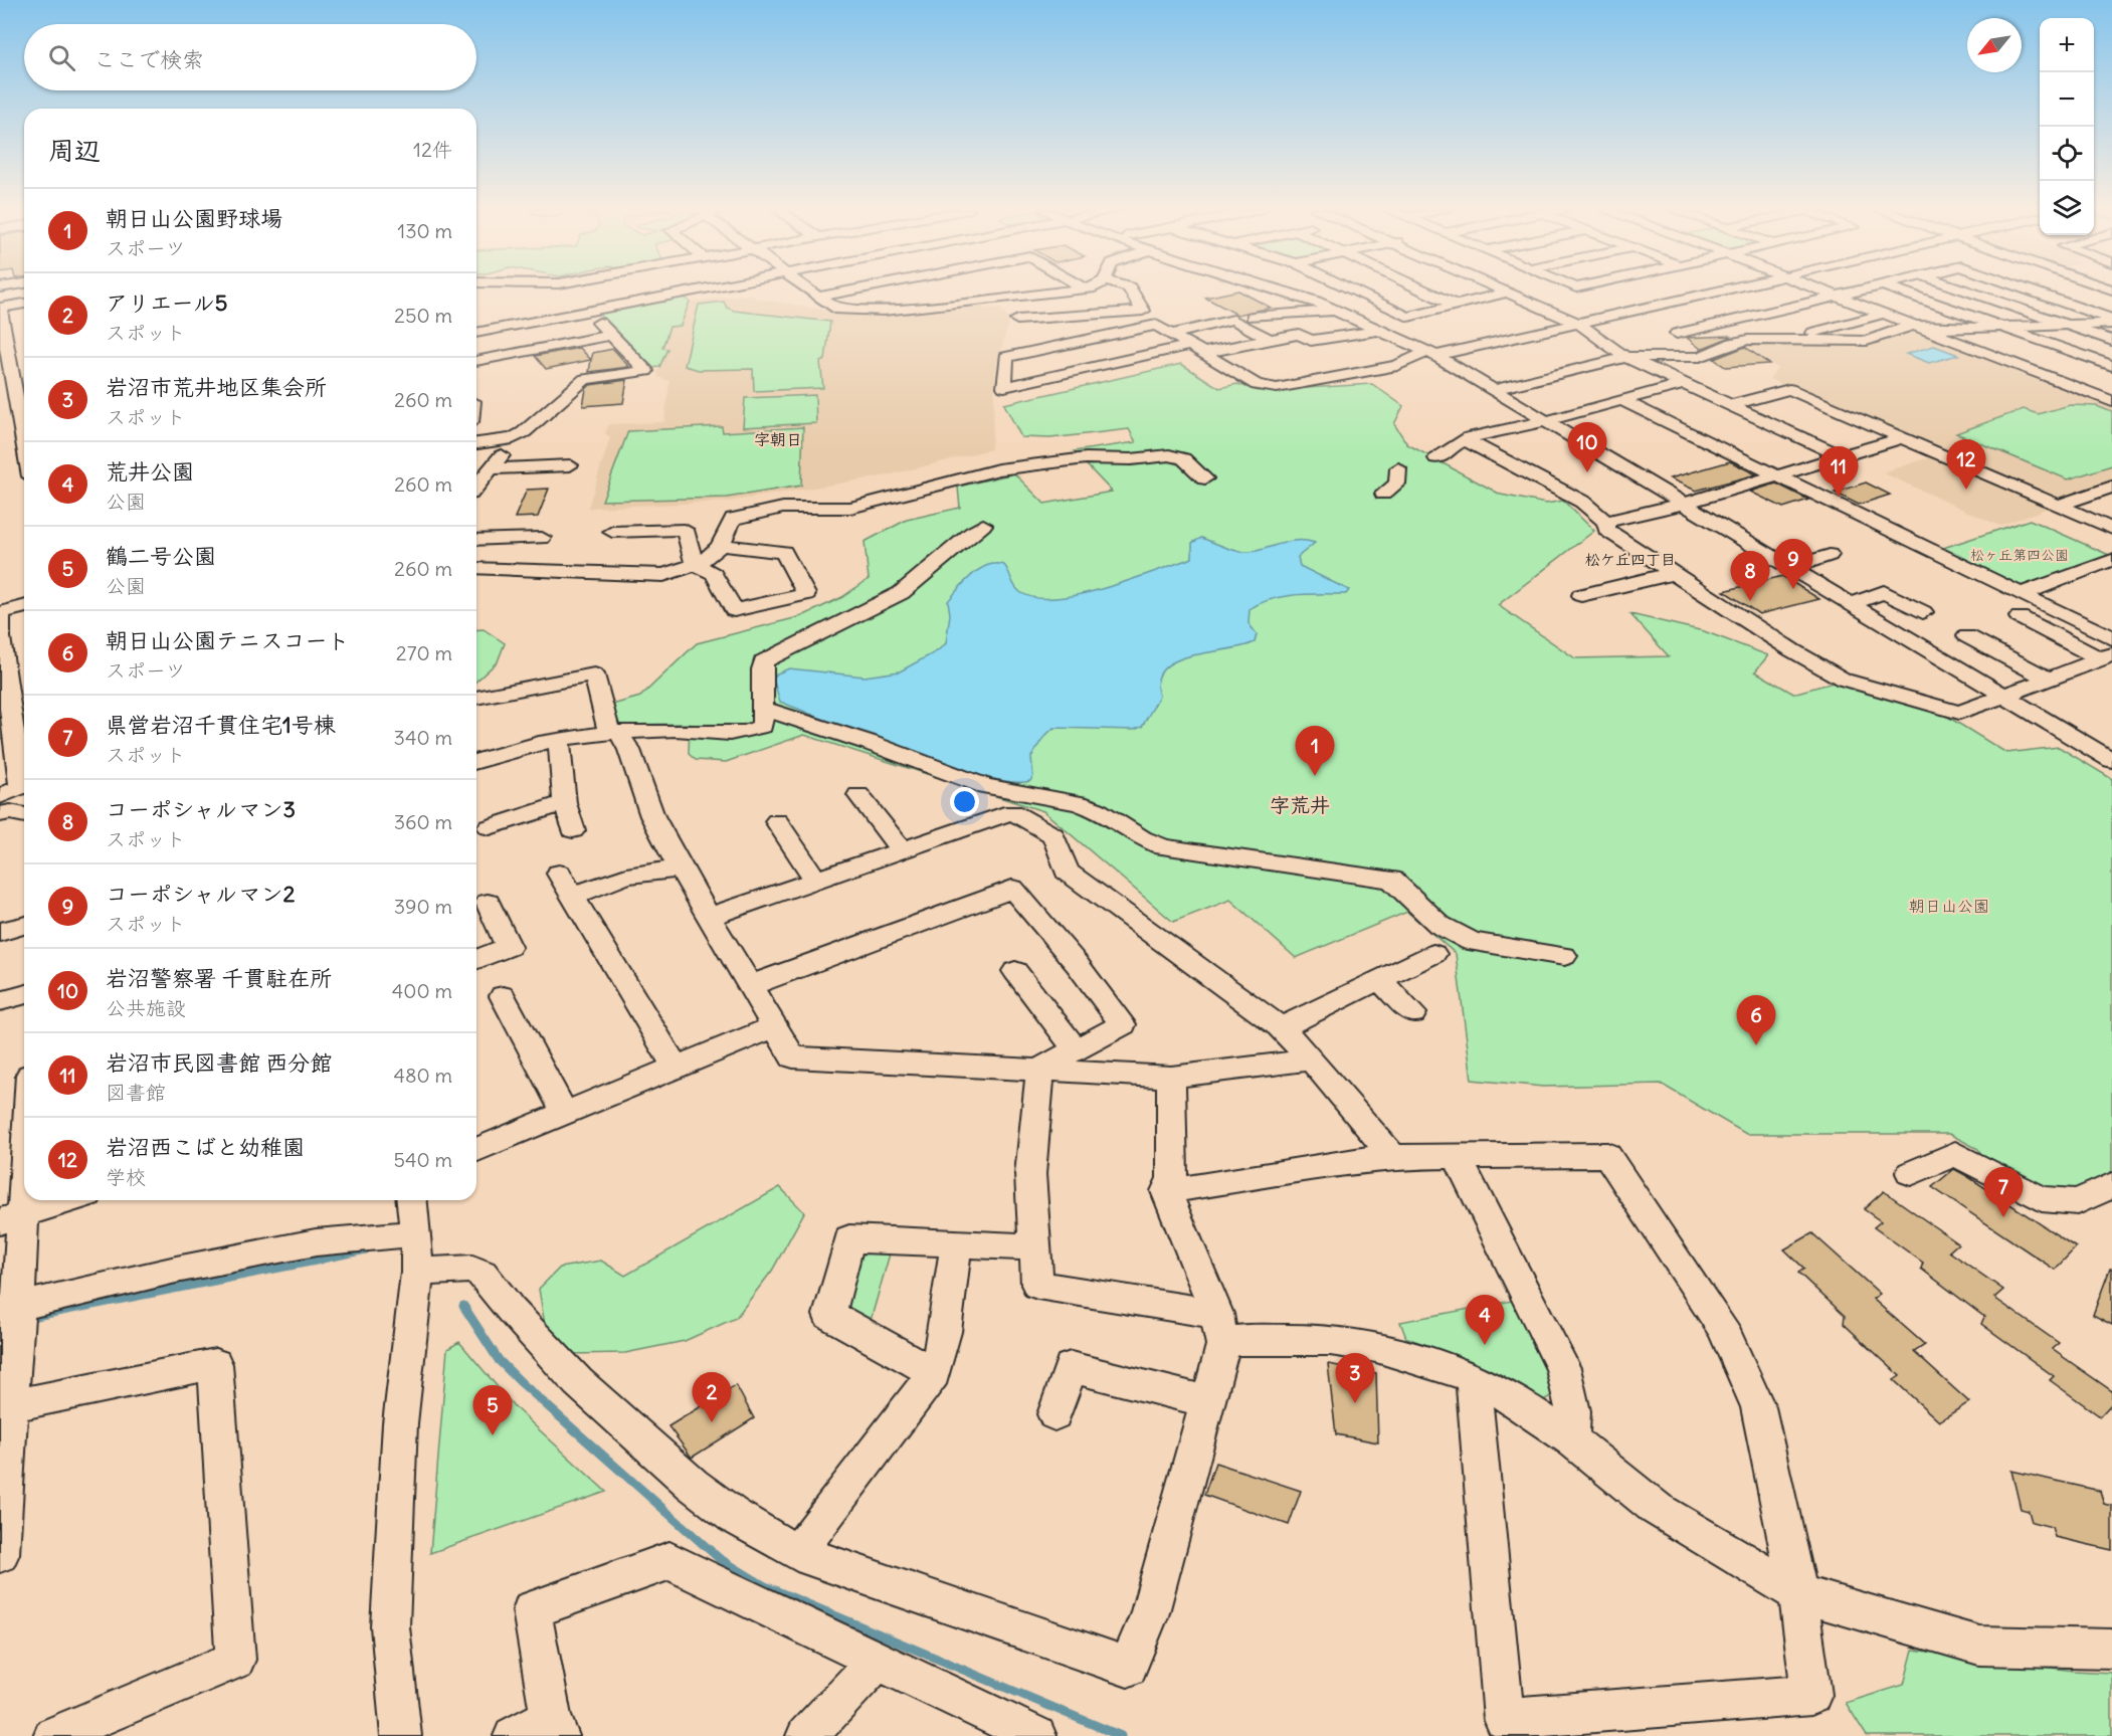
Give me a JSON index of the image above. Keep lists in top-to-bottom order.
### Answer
{
  "districts": ["字朝日", "松ケ丘四丁目", "字荒井"],
  "parks": ["松ヶ丘第四公園", "朝日山公園"],
  "north": "bottom left",
  "page": {
    "map_buttons": ["+", "−"],
    "search": "ここで検索",
    "heading": ["周辺", "12件"],
    "list": [
      {
        "mark": "1",
        "name": "朝日山公園野球場",
        "note": "スポーツ",
        "value": "130 m"
      },
      {
        "mark": "2",
        "name": "アリエール5",
        "note": "スポット",
        "value": "250 m"
      },
      {
        "mark": "3",
        "name": "岩沼市荒井地区集会所",
        "note": "スポット",
        "value": "260 m"
      },
      {
        "mark": "4",
        "name": "荒井公園",
        "note": "公園",
        "value": "260 m"
      },
      {
        "mark": "5",
        "name": "鶴二号公園",
        "note": "公園",
        "value": "260 m"
      },
      {
        "mark": "6",
        "name": "朝日山公園テニスコート",
        "note": "スポーツ",
        "value": "270 m"
      },
      {
        "mark": "7",
        "name": "県営岩沼千貫住宅1号棟",
        "note": "スポット",
        "value": "340 m"
      },
      {
        "mark": "8",
        "name": "コーポシャルマン3",
        "note": "スポット",
        "value": "360 m"
      },
      {
        "mark": "9",
        "name": "コーポシャルマン2",
        "note": "スポット",
        "value": "390 m"
      },
      {
        "mark": "10",
        "name": "岩沼警察署 千貫駐在所",
        "note": "公共施設",
        "value": "400 m"
      },
      {
        "mark": "11",
        "name": "岩沼市民図書館 西分館",
        "note": "図書館",
        "value": "480 m"
      },
      {
        "mark": "12",
        "name": "岩沼西こばと幼稚園",
        "note": "学校",
        "value": "540 m"
      }
    ],
    "pins": [
      "10",
      "12",
      "11",
      "9",
      "8",
      "1",
      "6",
      "7",
      "4",
      "3",
      "2",
      "5"
    ]
  }
}
